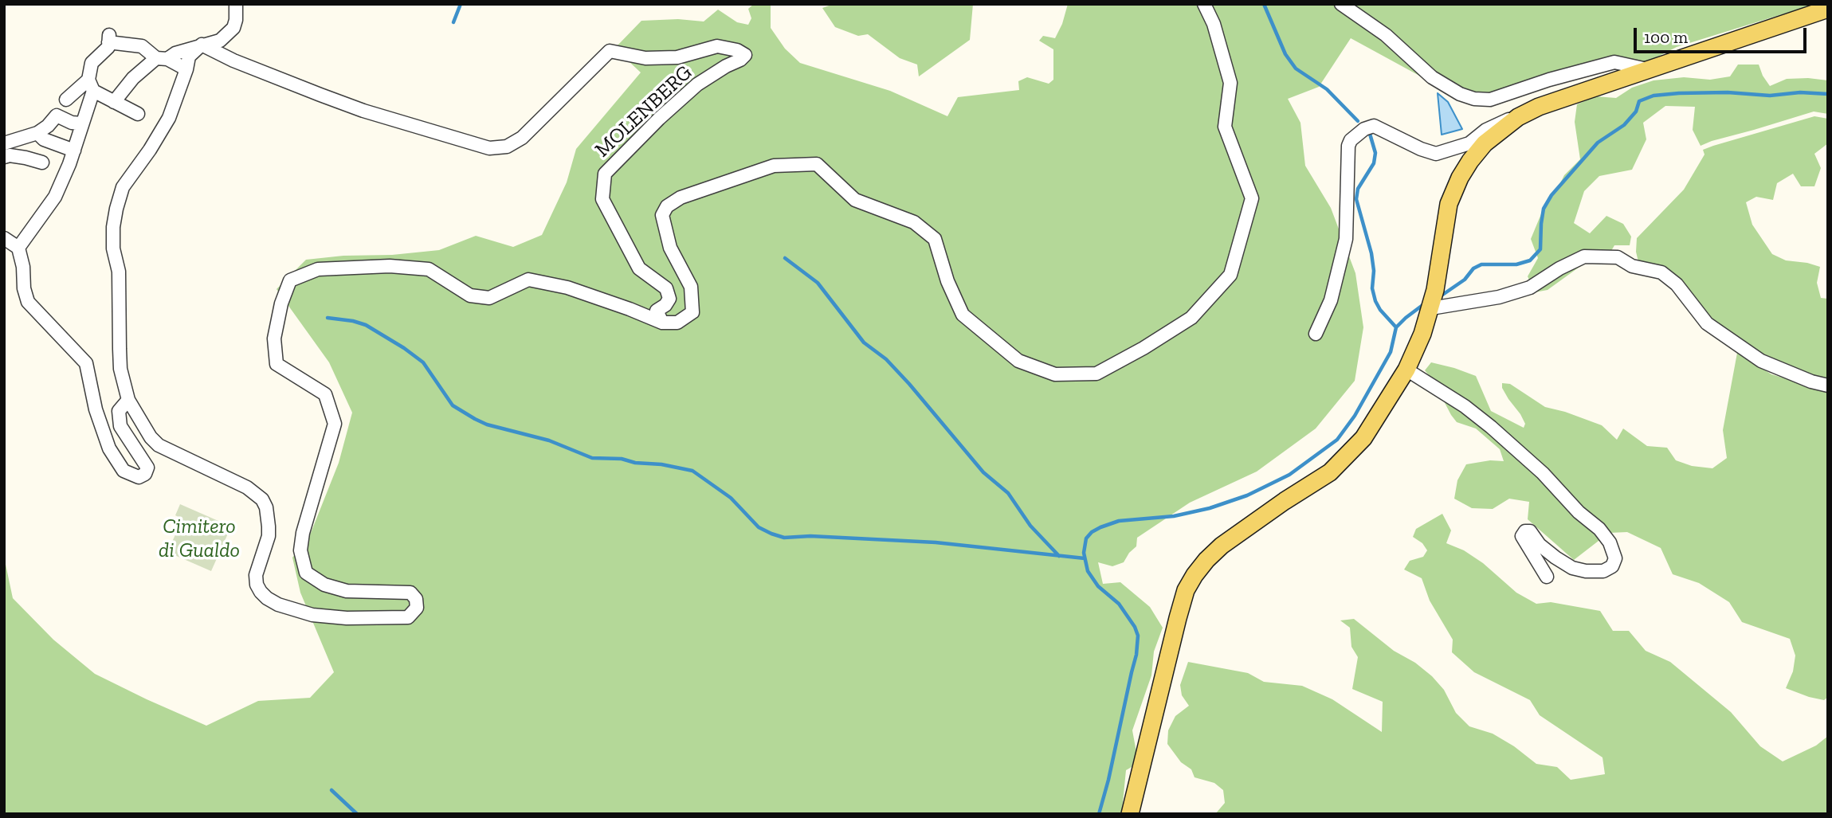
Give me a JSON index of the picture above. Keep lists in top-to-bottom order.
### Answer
{
  "streets": {
    "street": ["MOLENBERG"]
  },
  "parks": ["Cimitero di Gualdo"],
  "scale_bar": "100 m"
}
